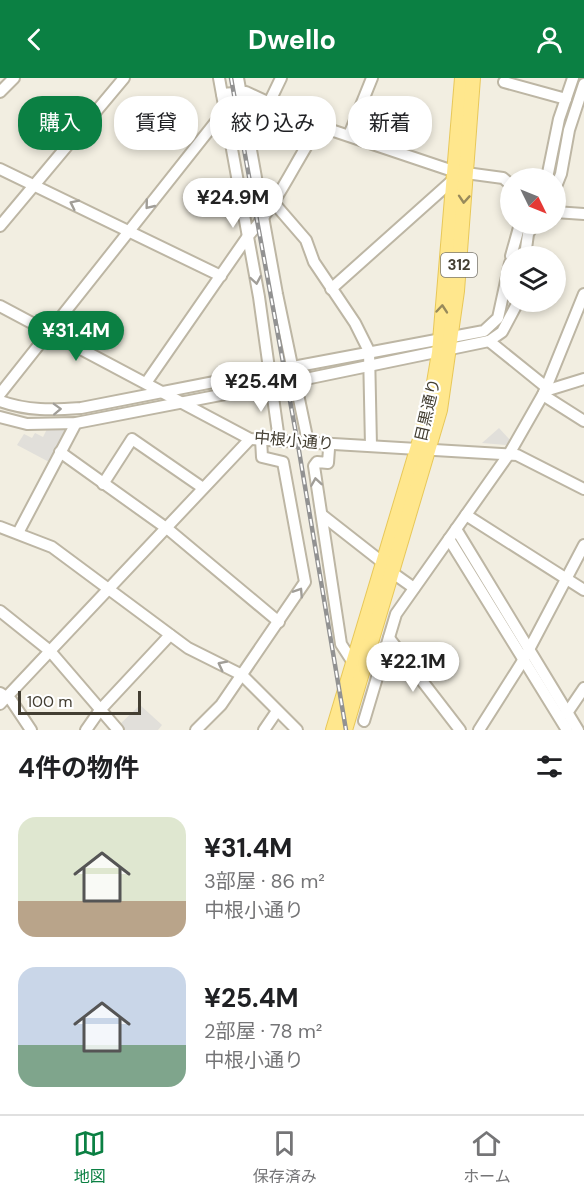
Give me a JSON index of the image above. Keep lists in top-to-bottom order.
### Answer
{
  "streets": {
    "main road": ["312", "目黒通り"],
    "street": ["中根小通り"]
  },
  "crossings": [
    ["目黒通り", "中根小通り"]
  ],
  "scale_bar": "100 m",
  "north": "bottom right",
  "page": {
    "header": "Dwello",
    "chip": [
      "購入",
      "賃貸",
      "絞り込み",
      "新着"
    ],
    "price": [
      "¥24.9M",
      "¥31.4M",
      "¥25.4M",
      "¥22.1M"
    ],
    "scale": "100 m",
    "heading": "4件の物件",
    "list": [
      {
        "name": "¥31.4M",
        "note": "3部屋 · 86 m² · 中根小通り"
      },
      {
        "name": "¥25.4M",
        "note": "2部屋 · 78 m² · 中根小通り"
      }
    ],
    "tabs": ["地図", "保存済み", "ホーム"]
  }
}
